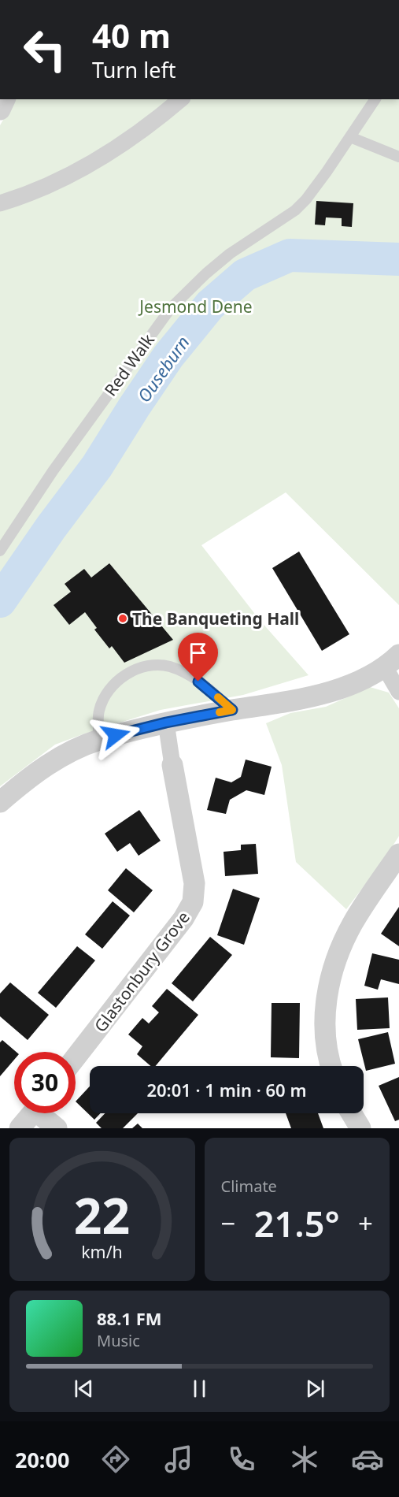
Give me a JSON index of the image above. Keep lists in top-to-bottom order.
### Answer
{
  "streets": {
    "street": ["Glastonbury Grove"],
    "lane": ["Red Walk"]
  },
  "water": ["Ouseburn"],
  "parks": ["Jesmond Dene"],
  "places": ["The Banqueting Hall"],
  "page": {
    "turn": ["40 m", "Turn left"],
    "limit": "30",
    "trip": "20:01 · 1 min · 60 m",
    "tile": "Climate",
    "heat": ["−", "21.5°", "+"],
    "song": ["88.1 FM", "Music"],
    "tabs": "20:00",
    "gauge": ["22", "km/h"]
  }
}
